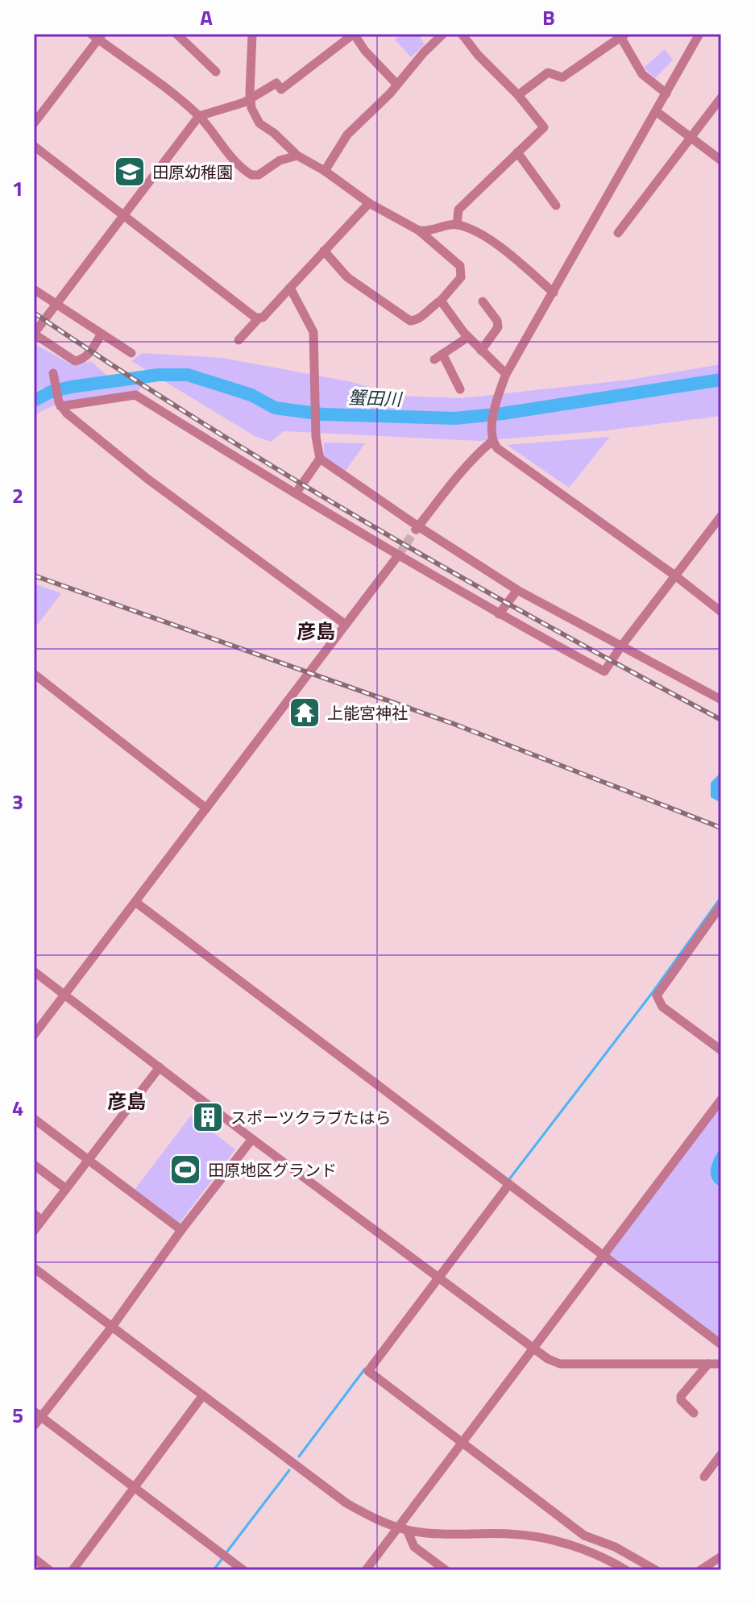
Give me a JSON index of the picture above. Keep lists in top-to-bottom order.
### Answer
{
  "districts": ["彦島", "彦島"],
  "water": ["蟹田川"],
  "places": {
    "school or university": ["田原幼稚園"],
    "temple": ["上能宮神社"],
    "building": ["スポーツクラブたはら"],
    "sports": ["田原地区グランド"]
  },
  "grid": {
    "columns": ["A", "B"],
    "rows": [
      "1",
      "2",
      "3",
      "4",
      "5"
    ]
  }
}
